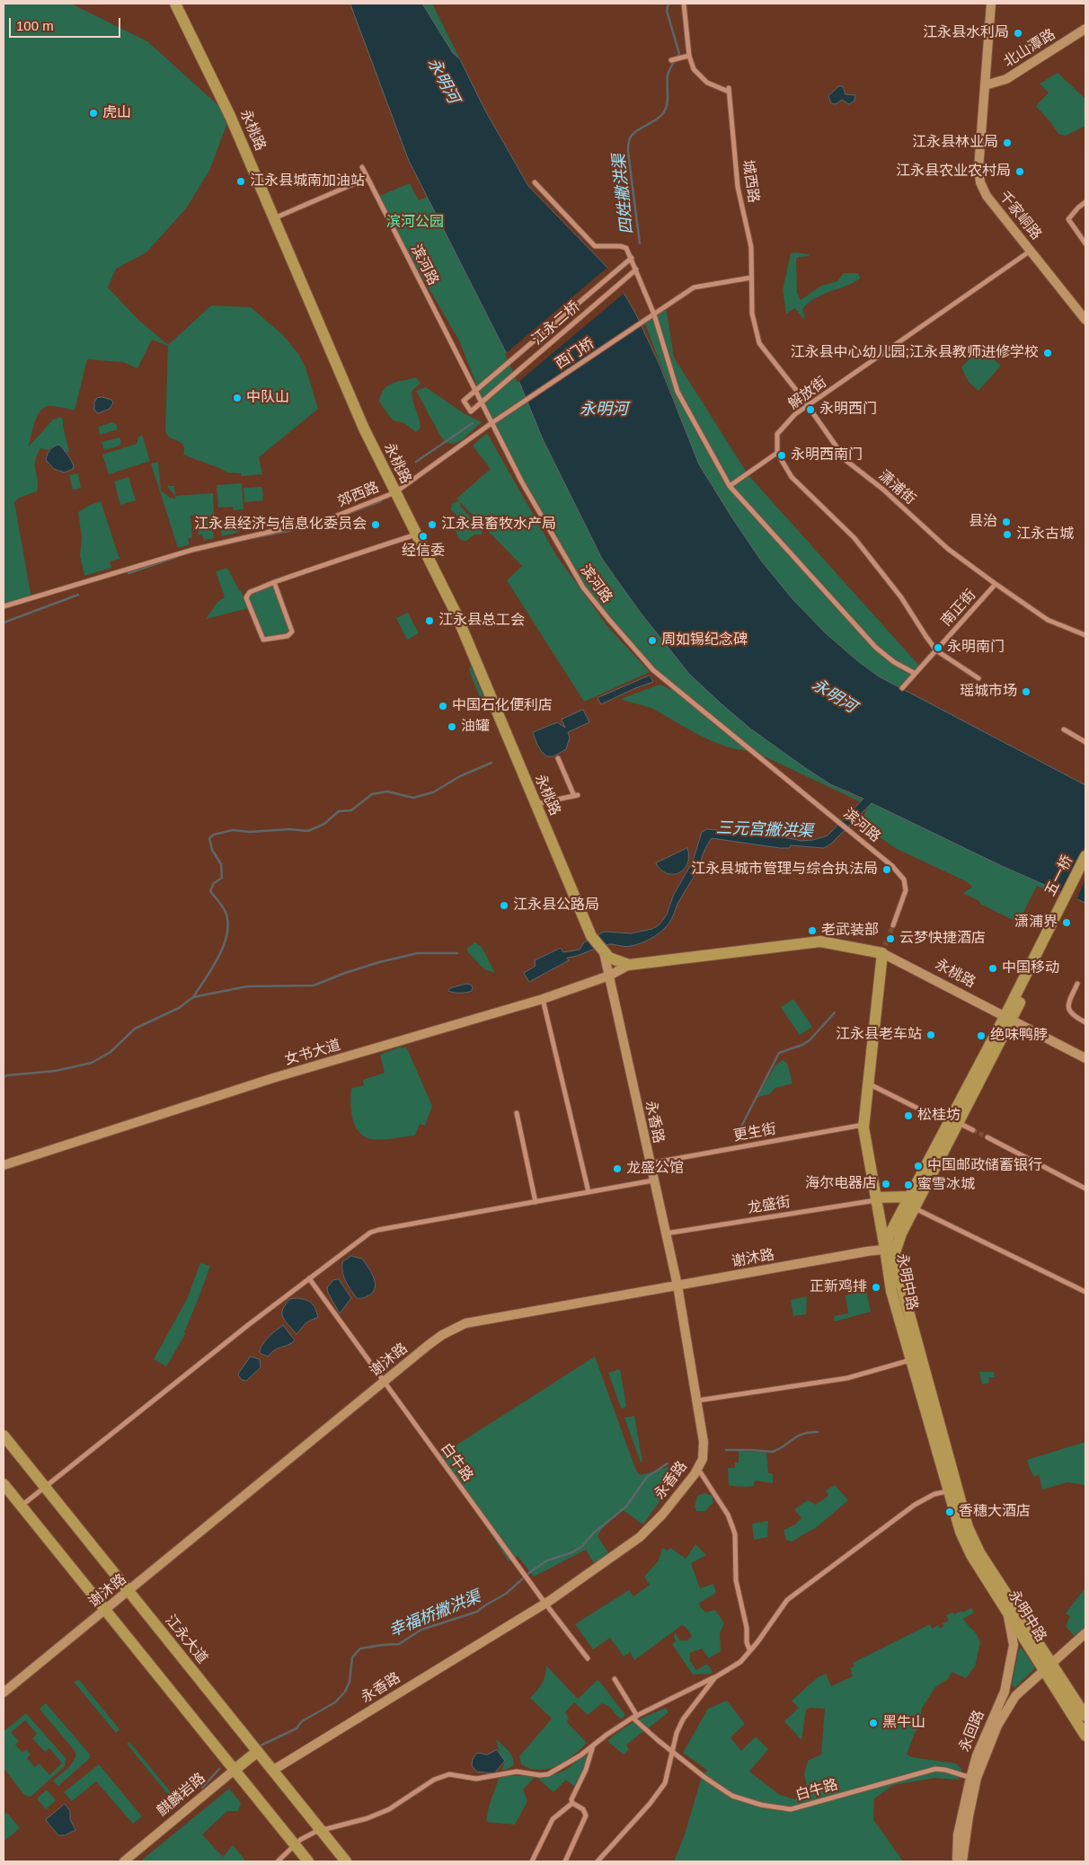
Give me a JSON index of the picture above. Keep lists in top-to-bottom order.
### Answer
{
  "streets": {
    "main road": [
      "北山潭路",
      "永桃路",
      "千家峒路",
      "五一桥",
      "女书大道",
      "永香路",
      "谢沐路",
      "永明中路",
      "江永大道",
      "永回路",
      "麒麟岩路"
    ],
    "street": [
      "城西路",
      "滨河路",
      "江永二桥",
      "西门桥",
      "解放街",
      "潇浦街",
      "郊西路",
      "南正街",
      "更生街",
      "龙盛街",
      "白牛路"
    ]
  },
  "crossings": [
    ["北山潭路", "千家峒路"],
    ["永桃路", "郊西路"],
    ["永桃路", "女书大道"],
    ["永桃路", "永香路"],
    ["永桃路", "永明中路"],
    ["城西路", "西门桥"],
    ["城西路", "潇浦街"],
    ["千家峒路", "解放街"],
    ["滨河路", "江永二桥"],
    ["滨河路", "郊西路"],
    ["西门桥", "潇浦街"],
    ["西门桥", "郊西路"],
    ["解放街", "潇浦街"],
    ["潇浦街", "南正街"],
    ["五一桥", "永明中路"],
    ["女书大道", "永香路"],
    ["永香路", "更生街"],
    ["永香路", "龙盛街"],
    ["永香路", "谢沐路"],
    ["永香路", "白牛路"],
    ["永香路", "江永大道"],
    ["谢沐路", "永明中路"],
    ["谢沐路", "白牛路"],
    ["谢沐路", "江永大道"],
    ["永明中路", "永回路"],
    ["白牛路", "永回路"],
    ["江永大道", "麒麟岩路"]
  ],
  "water": [
    "永明河",
    "四姓撇洪渠",
    "三元宫撇洪渠",
    "幸福桥撇洪渠"
  ],
  "parks": ["滨河公园"],
  "places": [
    "江永县水利局",
    "虎山",
    "江永县林业局",
    "江永县农业农村局",
    "江永县城南加油站",
    "江永县中心幼儿园;江永县教师进修学校",
    "中队山",
    "永明西门",
    "永明西南门",
    "县治",
    "江永县经济与信息化委员会",
    "江永县畜牧水产局",
    "江永古城",
    "经信委",
    "江永县总工会",
    "周如锡纪念碑",
    "永明南门",
    "瑶城市场",
    "中国石化便利店",
    "油罐",
    "江永县城市管理与综合执法局",
    "江永县公路局",
    "潇浦界",
    "老武装部",
    "云梦快捷酒店",
    "中国移动",
    "江永县老车站",
    "绝味鸭脖",
    "松桂坊",
    "中国邮政储蓄银行",
    "龙盛公馆",
    "海尔电器店",
    "蜜雪冰城",
    "正新鸡排",
    "香穗大酒店",
    "黑牛山"
  ],
  "scale_bar": "100 m"
}
